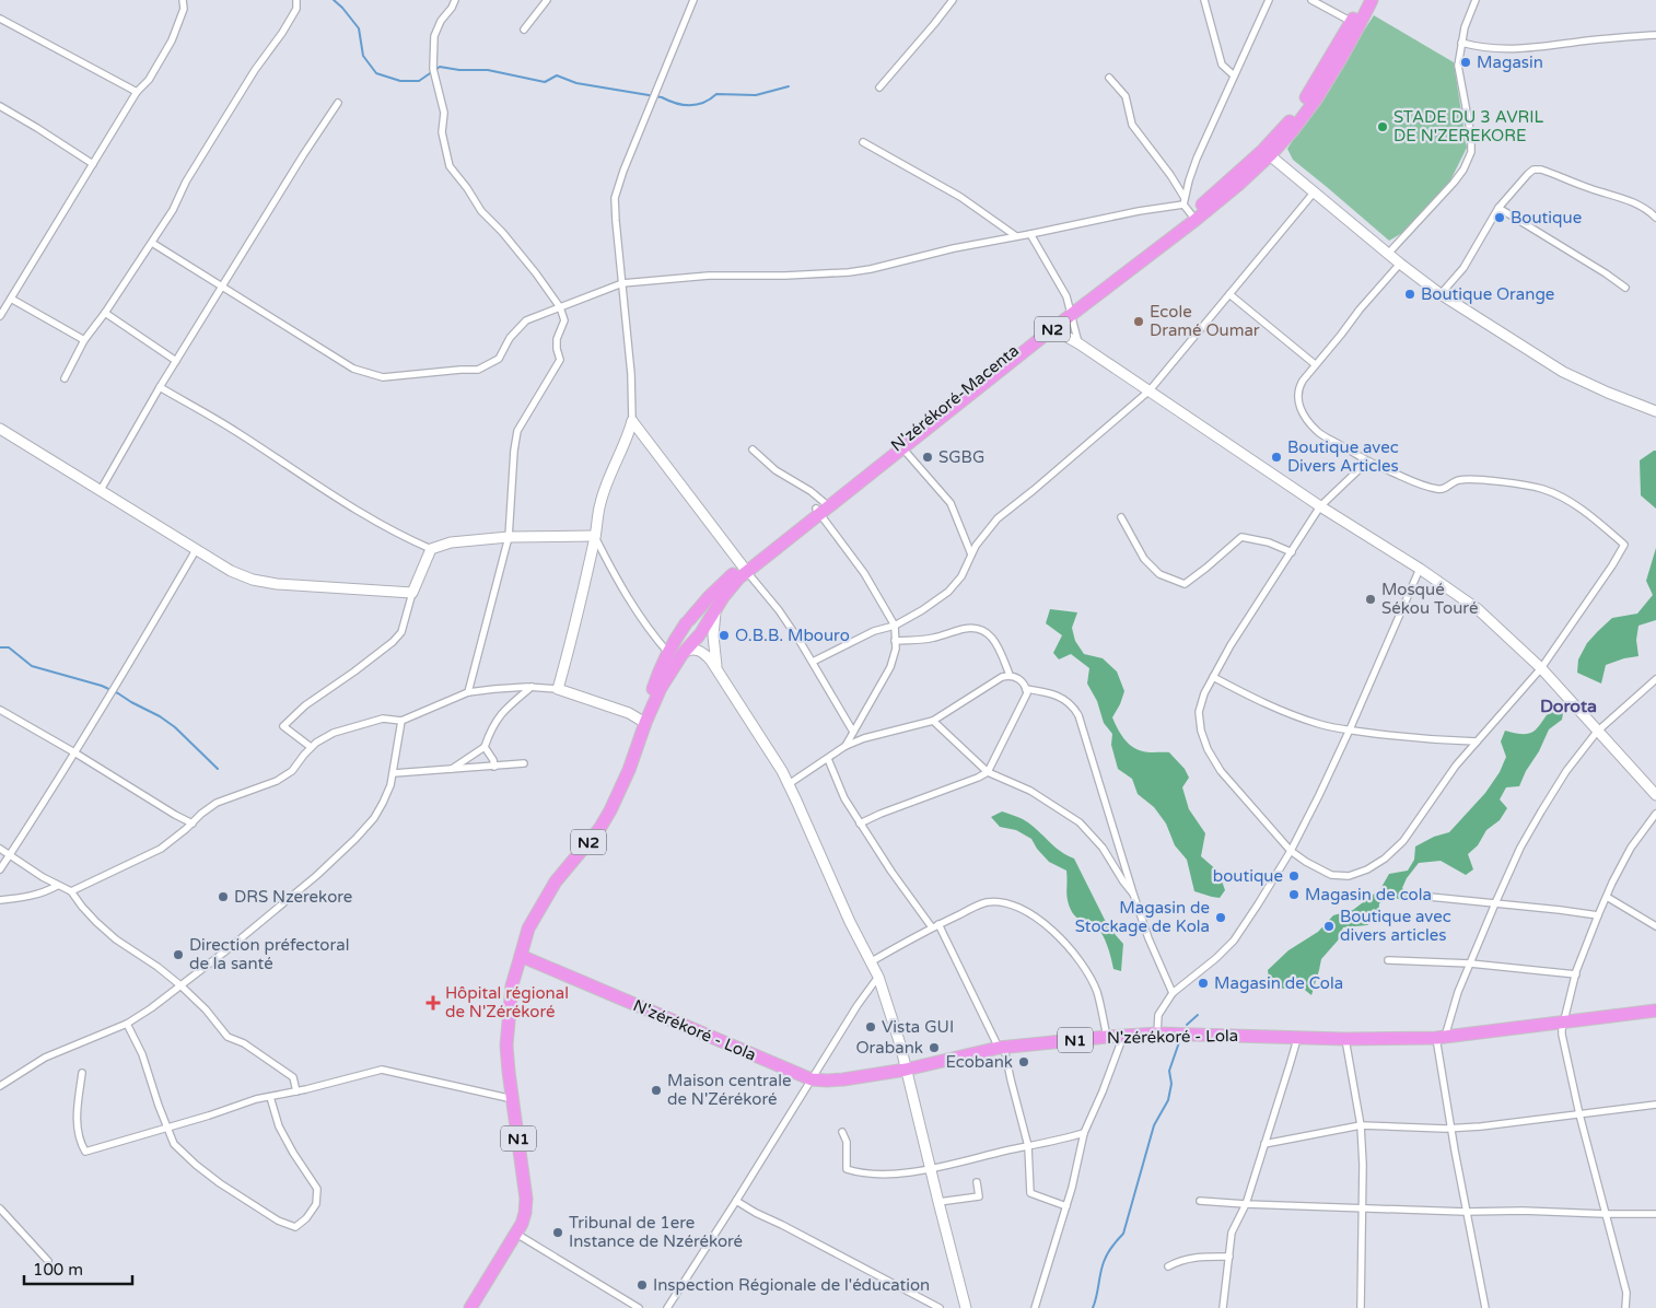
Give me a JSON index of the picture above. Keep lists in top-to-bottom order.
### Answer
{
  "streets": {
    "highway": ["N2", "N'zérékoré - Lola", "N1"]
  },
  "crossings": [
    ["N2", "N'zérékoré - Lola"],
    ["N2", "N1"],
    ["N'zérékoré - Lola", "N1"]
  ],
  "districts": ["Dorota"],
  "places": {
    "other": [
      "Magasin",
      "STADE DU 3 AVRIL DE N'ZEREKORE",
      "Boutique",
      "Boutique Orange",
      "Ecole Dramé Oumar",
      "SGBG",
      "Boutique avec Divers Articles",
      "Mosqué Sékou Touré",
      "O.B.B. Mbouro",
      "boutique",
      "Magasin de cola",
      "DRS Nzerekore",
      "Magasin de Stockage de Kola",
      "Boutique avec divers articles",
      "Direction préfectoral de la santé",
      "Magasin de Cola",
      "Vista GUI",
      "Orabank",
      "Ecobank",
      "Maison centrale de N'Zérékoré",
      "Tribunal de 1ere Instance de Nzérékoré",
      "Inspection Régionale de l'éducation"
    ],
    "health": ["Hôpital régional de N'Zérékoré"]
  },
  "scale_bar": "100 m"
}
